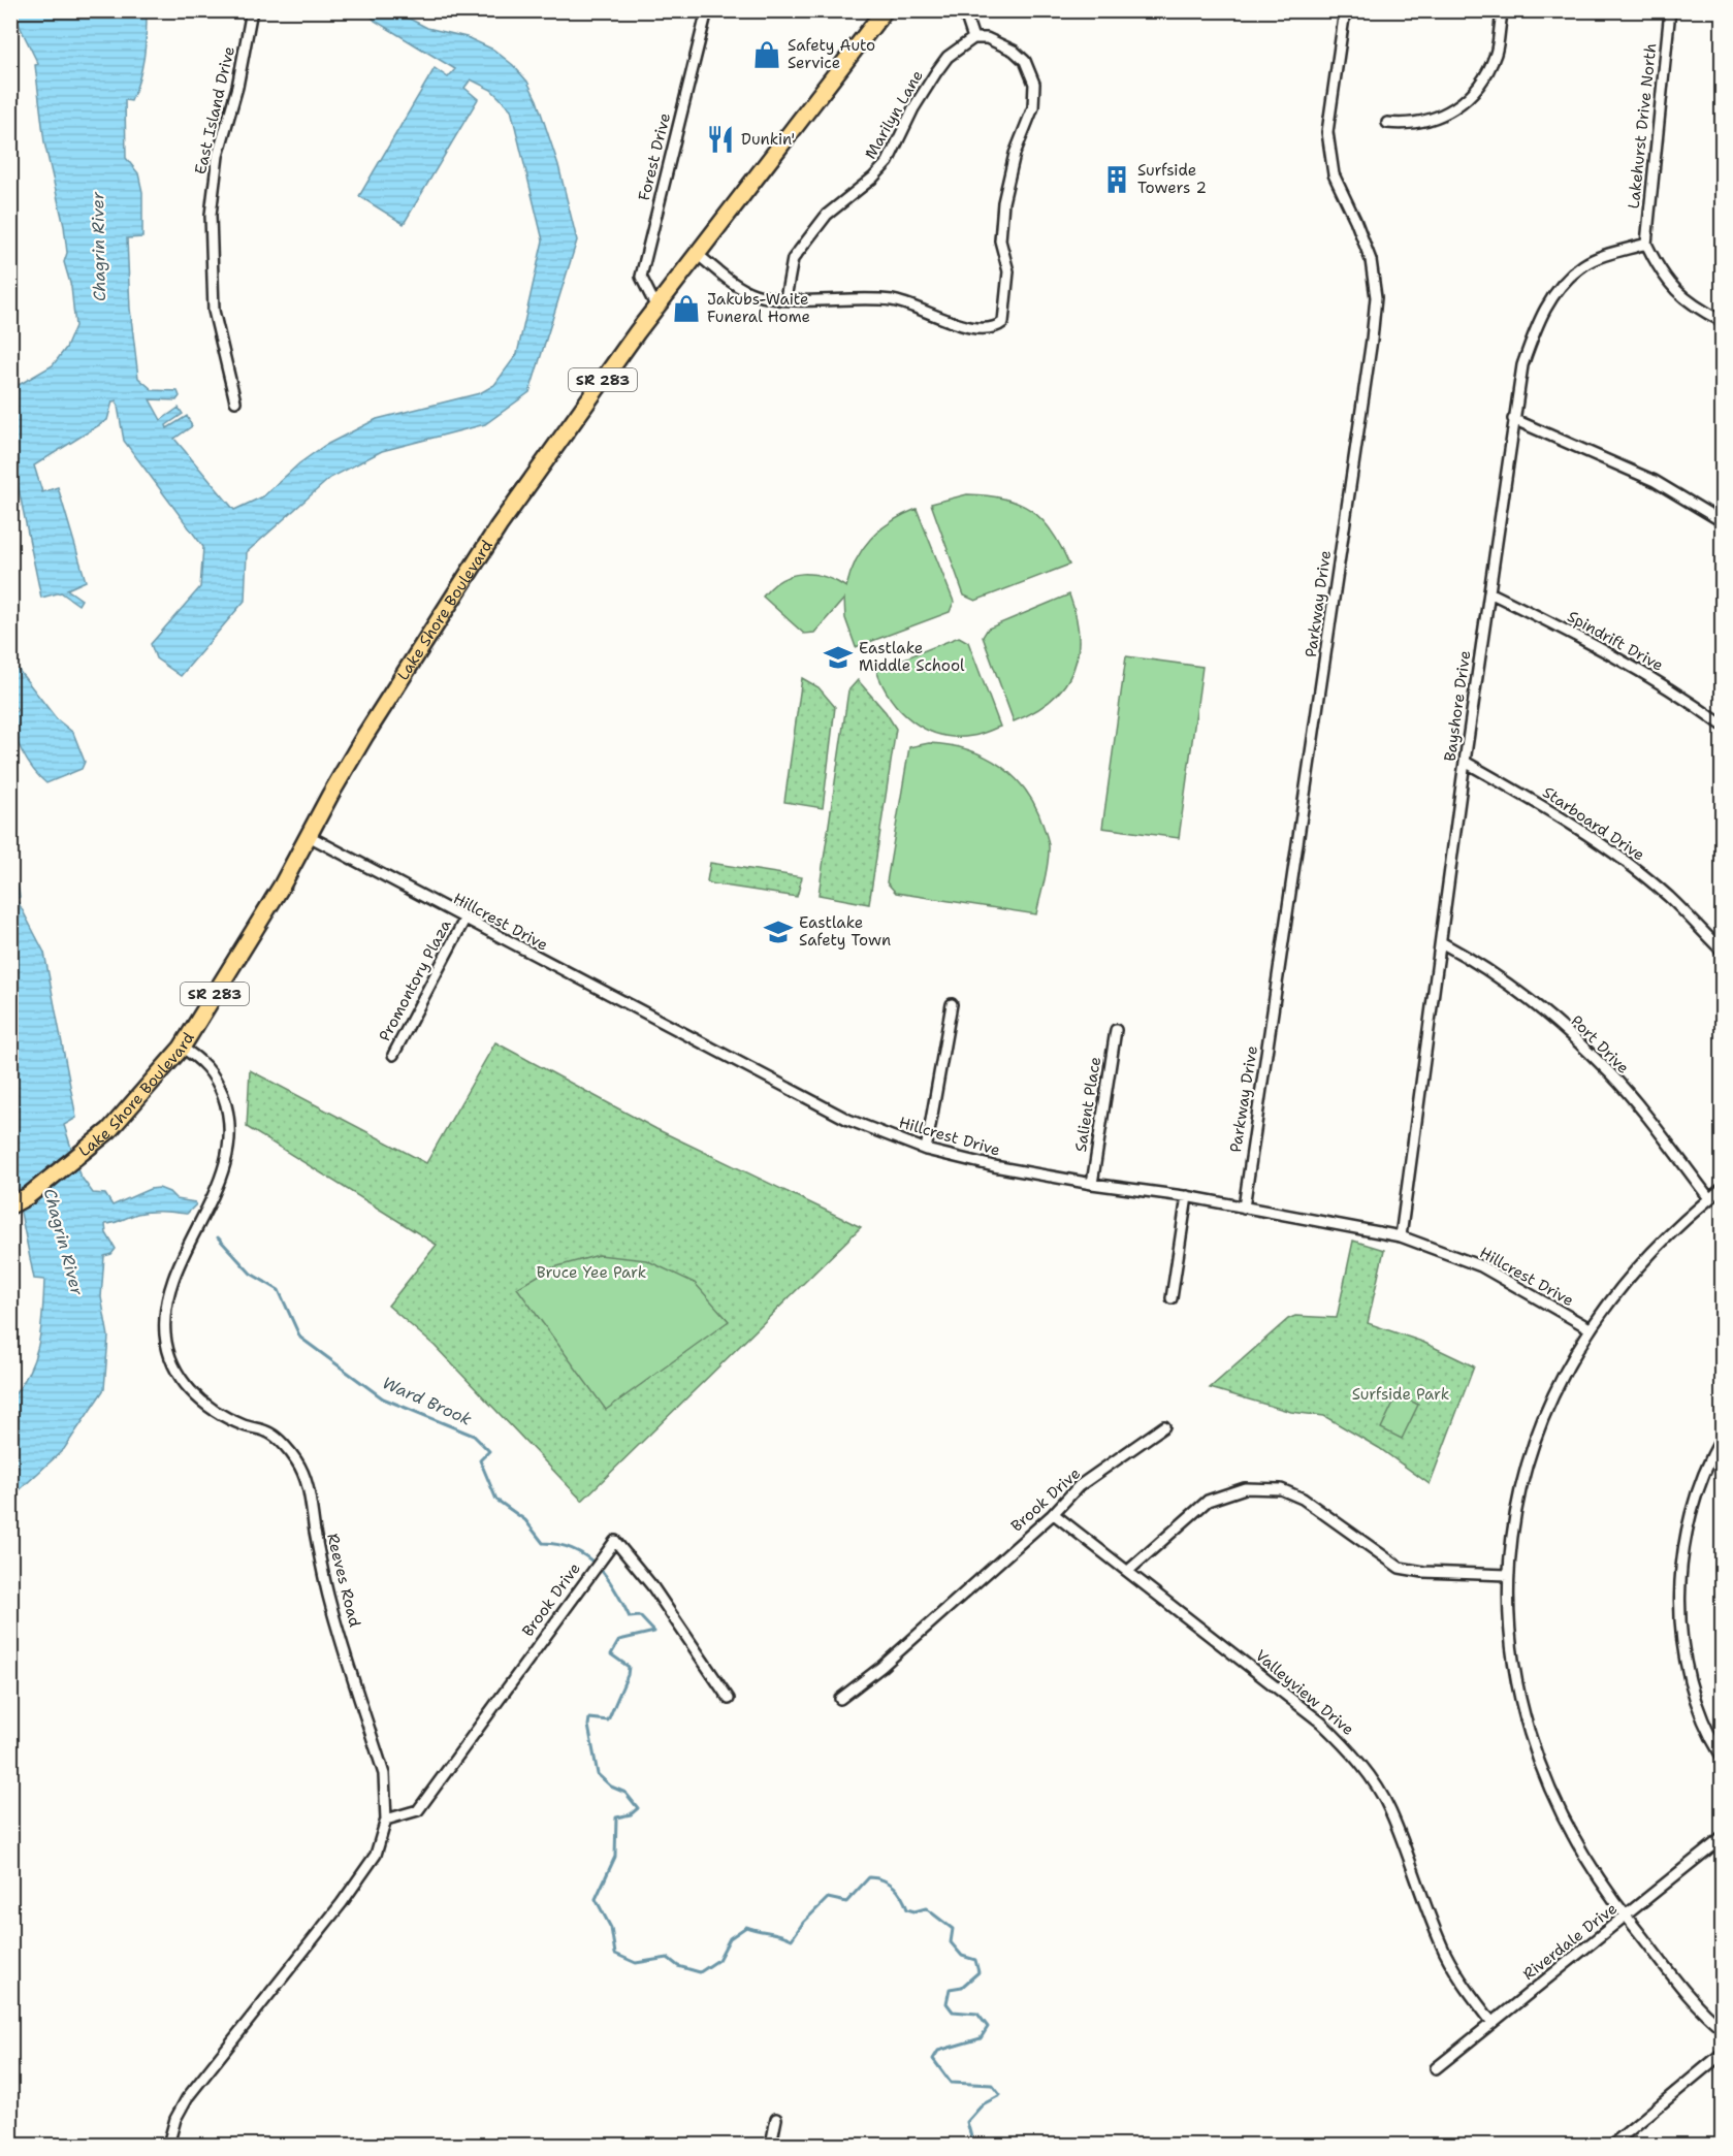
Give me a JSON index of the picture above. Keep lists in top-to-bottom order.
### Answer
{
  "streets": {
    "main road": ["SR 283", "Lake Shore Boulevard"],
    "street": [
      "East Island Drive",
      "Marilyn Lane",
      "Lakehurst Drive North",
      "Forest Drive",
      "Parkway Drive",
      "Spindrift Drive",
      "Bayshore Drive",
      "Starboard Drive",
      "Hillcrest Drive",
      "Promontory Plaza",
      "Port Drive",
      "Salient Place",
      "Brook Drive",
      "Reeves Road",
      "Valleyview Drive",
      "Riverdale Drive"
    ]
  },
  "crossings": [
    ["Lakehurst Drive North", "Bayshore Drive"],
    ["Forest Drive", "Lake Shore Boulevard"],
    ["Parkway Drive", "Hillcrest Drive"],
    ["Lake Shore Boulevard", "Hillcrest Drive"],
    ["Lake Shore Boulevard", "Reeves Road"],
    ["Spindrift Drive", "Bayshore Drive"],
    ["Bayshore Drive", "Starboard Drive"],
    ["Bayshore Drive", "Hillcrest Drive"],
    ["Bayshore Drive", "Port Drive"],
    ["Hillcrest Drive", "Promontory Plaza"],
    ["Hillcrest Drive", "Salient Place"],
    ["Brook Drive", "Reeves Road"],
    ["Brook Drive", "Valleyview Drive"],
    ["Valleyview Drive", "Riverdale Drive"]
  ],
  "water": ["Chagrin River", "Ward Brook"],
  "parks": ["Bruce Yee Park", "Surfside Park"],
  "places": {
    "shop": ["Safety Auto Service", "Jakubs-Waite Funeral Home"],
    "restaurant": ["Dunkin'"],
    "building": ["Surfside Towers 2"],
    "school or university": ["Eastlake Middle School", "Eastlake Safety Town"]
  }
}
